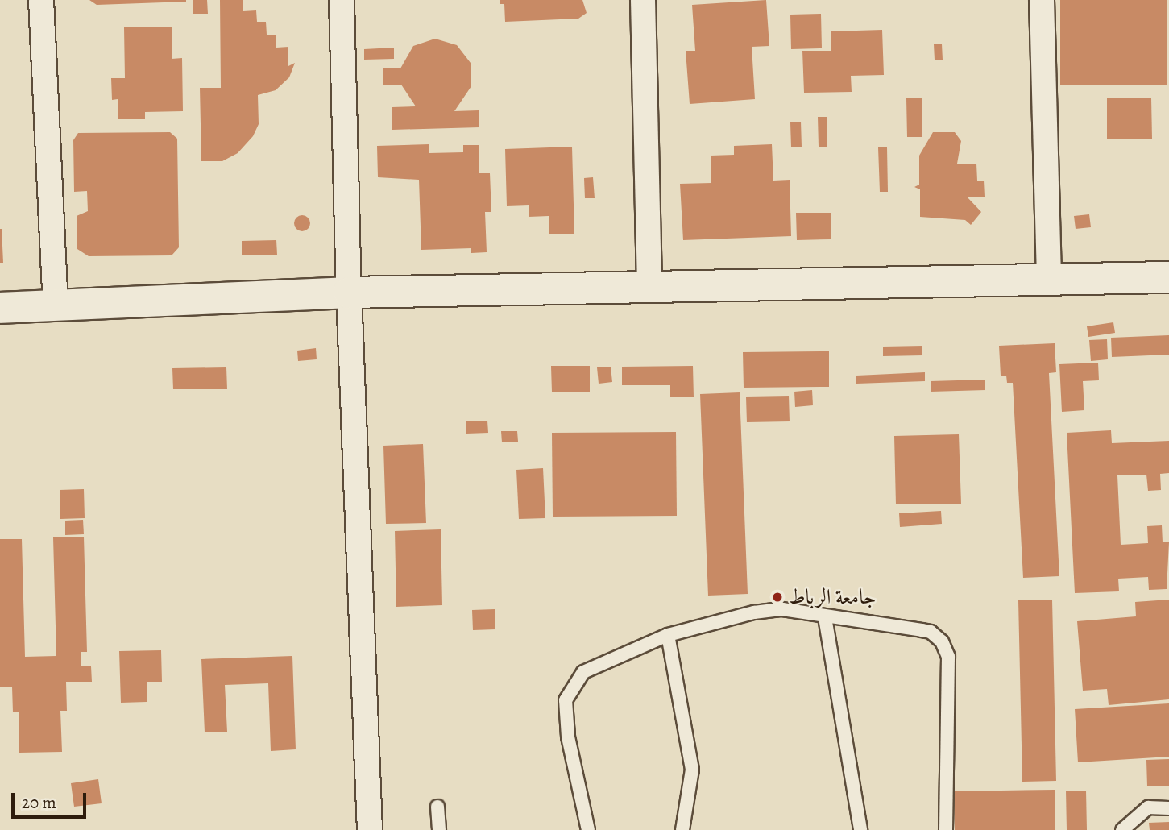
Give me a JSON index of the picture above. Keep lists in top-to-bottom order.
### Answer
{
  "places": ["جامعة الرباط"],
  "scale_bar": "20 m"
}
